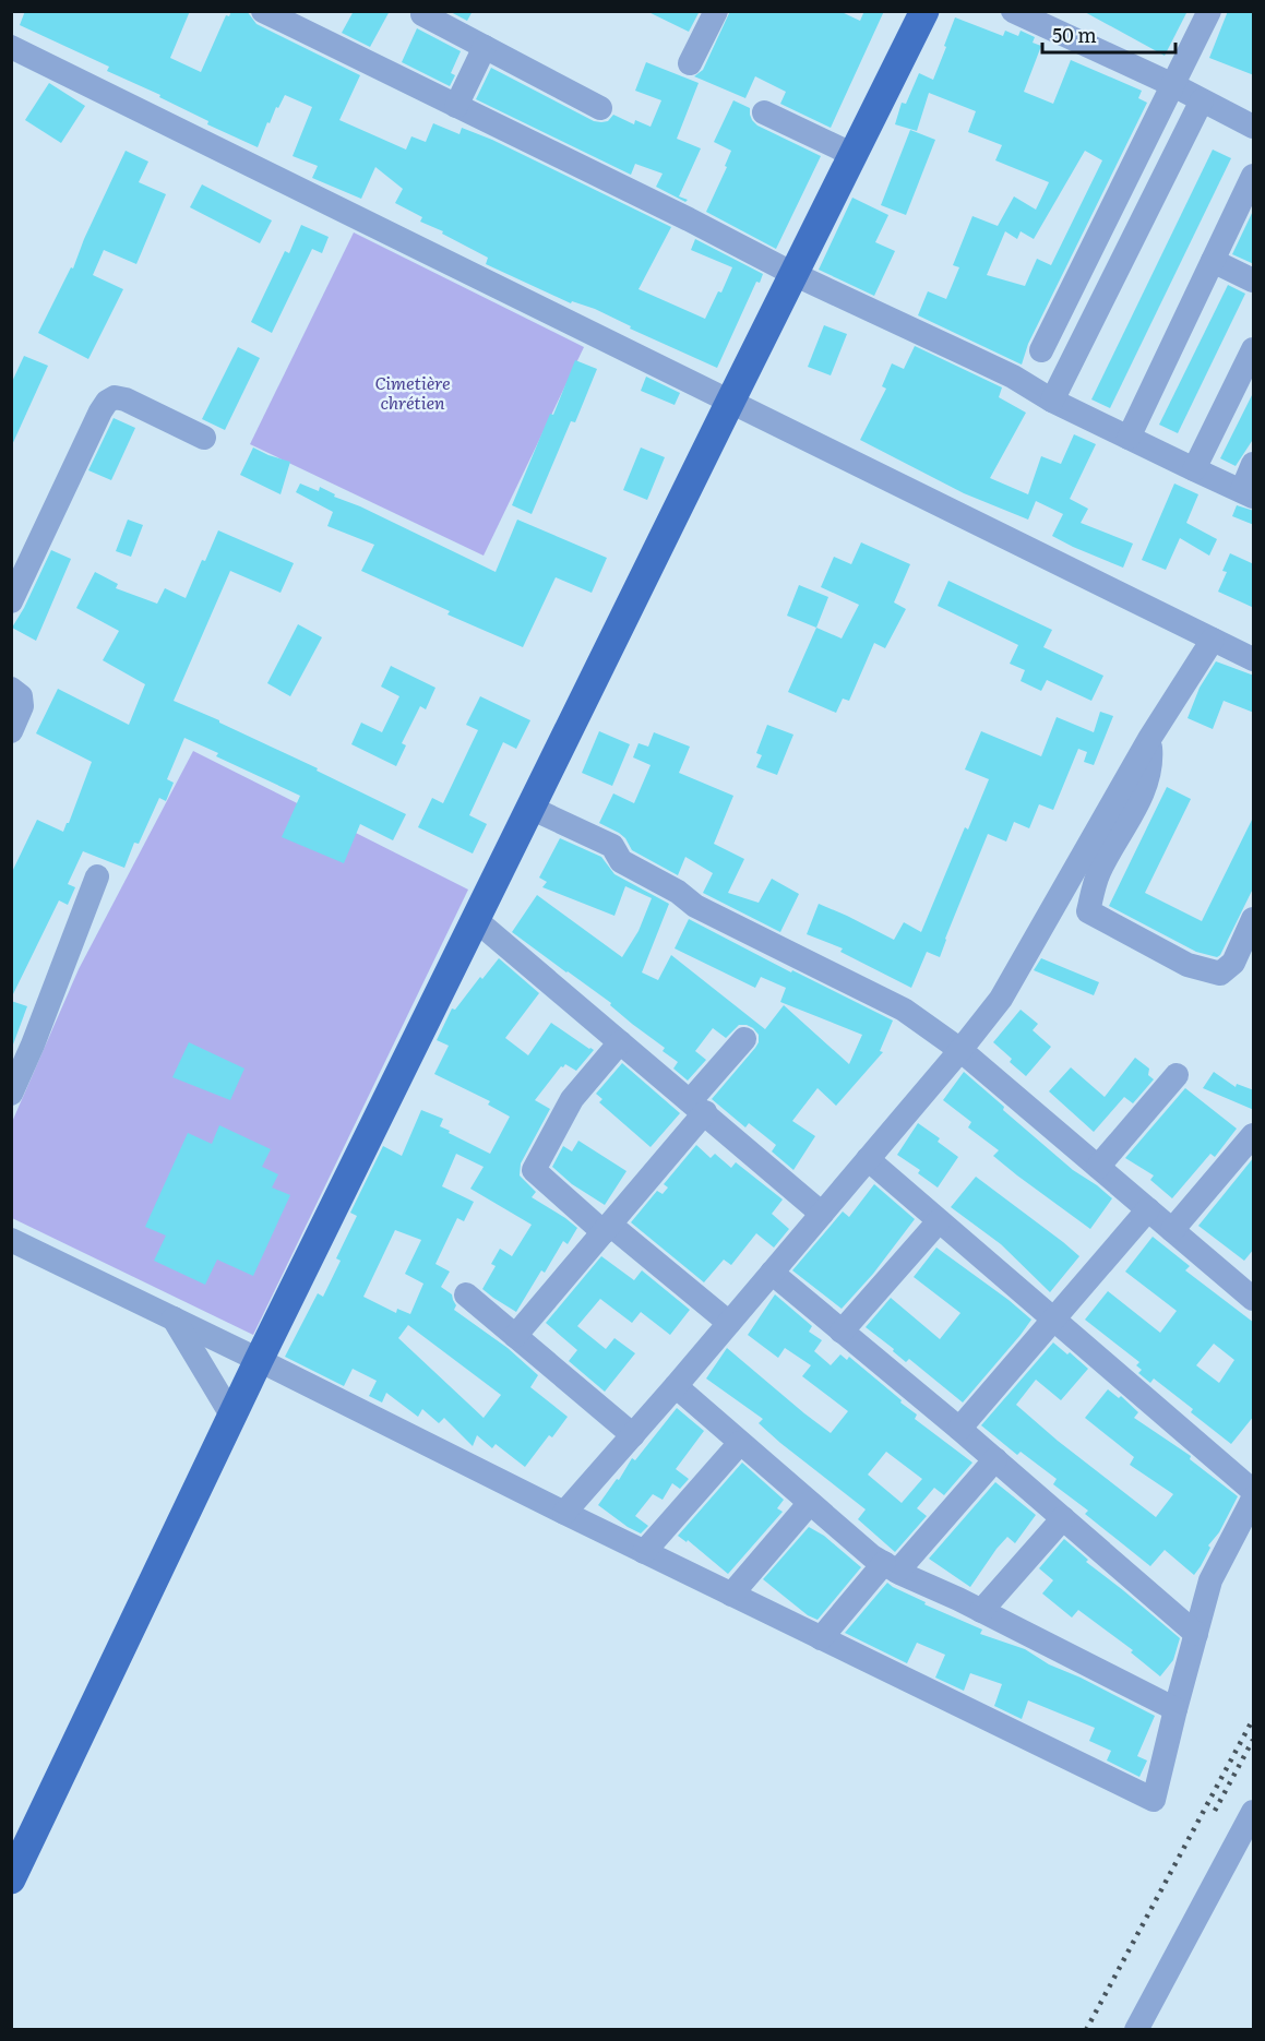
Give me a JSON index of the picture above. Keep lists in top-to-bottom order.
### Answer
{
  "parks": ["Cimetière chrétien"],
  "scale_bar": "50 m"
}
